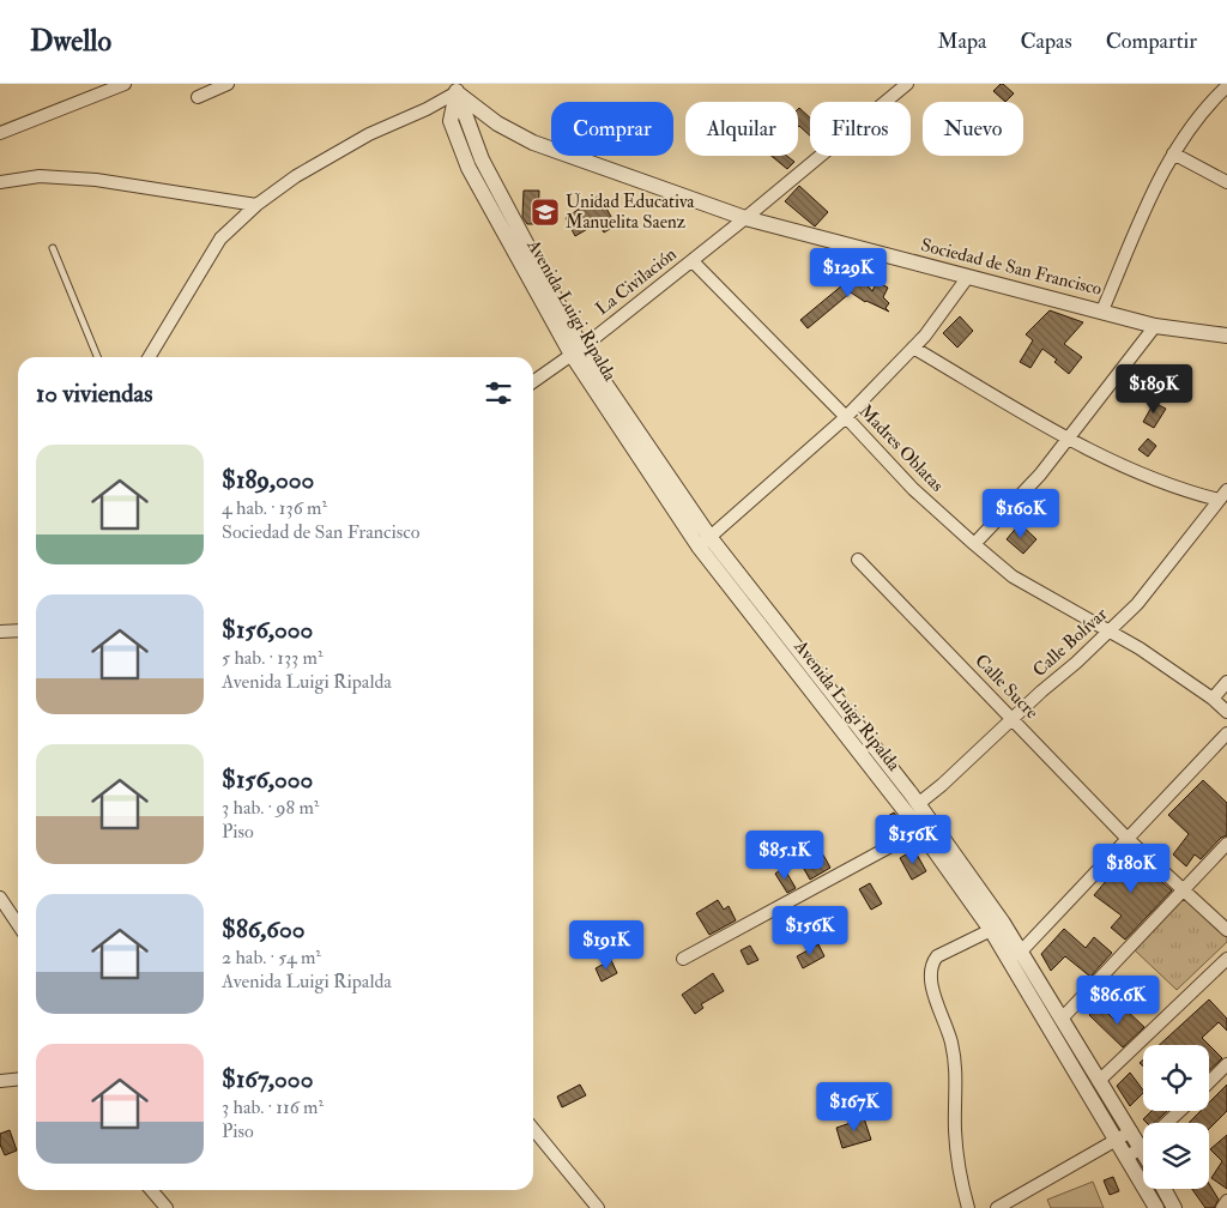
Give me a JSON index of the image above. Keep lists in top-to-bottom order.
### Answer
{
  "streets": {
    "street": [
      "Sociedad de San Francisco",
      "La Civilación",
      "Avenida Luigi Ripalda",
      "Madres Oblatas",
      "Calle Bolívar",
      "Calle Sucre"
    ]
  },
  "crossings": [
    ["Sociedad de San Francisco", "La Civilación"],
    ["Sociedad de San Francisco", "Avenida Luigi Ripalda"],
    ["La Civilación", "Avenida Luigi Ripalda"],
    ["La Civilación", "Madres Oblatas"],
    ["Avenida Luigi Ripalda", "Calle Bolívar"],
    ["Madres Oblatas", "Calle Bolívar"],
    ["Calle Bolívar", "Calle Sucre"]
  ],
  "places": {
    "school or university": ["Unidad Educativa Manuelita Saenz"]
  },
  "page": {
    "header": "Dwello",
    "nav": ["Mapa", "Capas", "Compartir"],
    "chip": [
      "Comprar",
      "Alquilar",
      "Filtros",
      "Nuevo"
    ],
    "price": [
      "$129K",
      "$189K",
      "$160K",
      "$156K",
      "$85.1K",
      "$180K",
      "$156K",
      "$191K",
      "$86.6K",
      "$167K"
    ],
    "heading": "10 viviendas",
    "list": [
      {
        "name": "$189,000",
        "note": "4 hab. · 136 m² · Sociedad de San Francisco"
      },
      {
        "name": "$156,000",
        "note": "5 hab. · 133 m² · Avenida Luigi Ripalda"
      },
      {
        "name": "$156,000",
        "note": "3 hab. · 98 m² · Piso"
      },
      {
        "name": "$86,600",
        "note": "2 hab. · 54 m² · Avenida Luigi Ripalda"
      },
      {
        "name": "$167,000",
        "note": "3 hab. · 116 m² · Piso"
      }
    ]
  }
}
